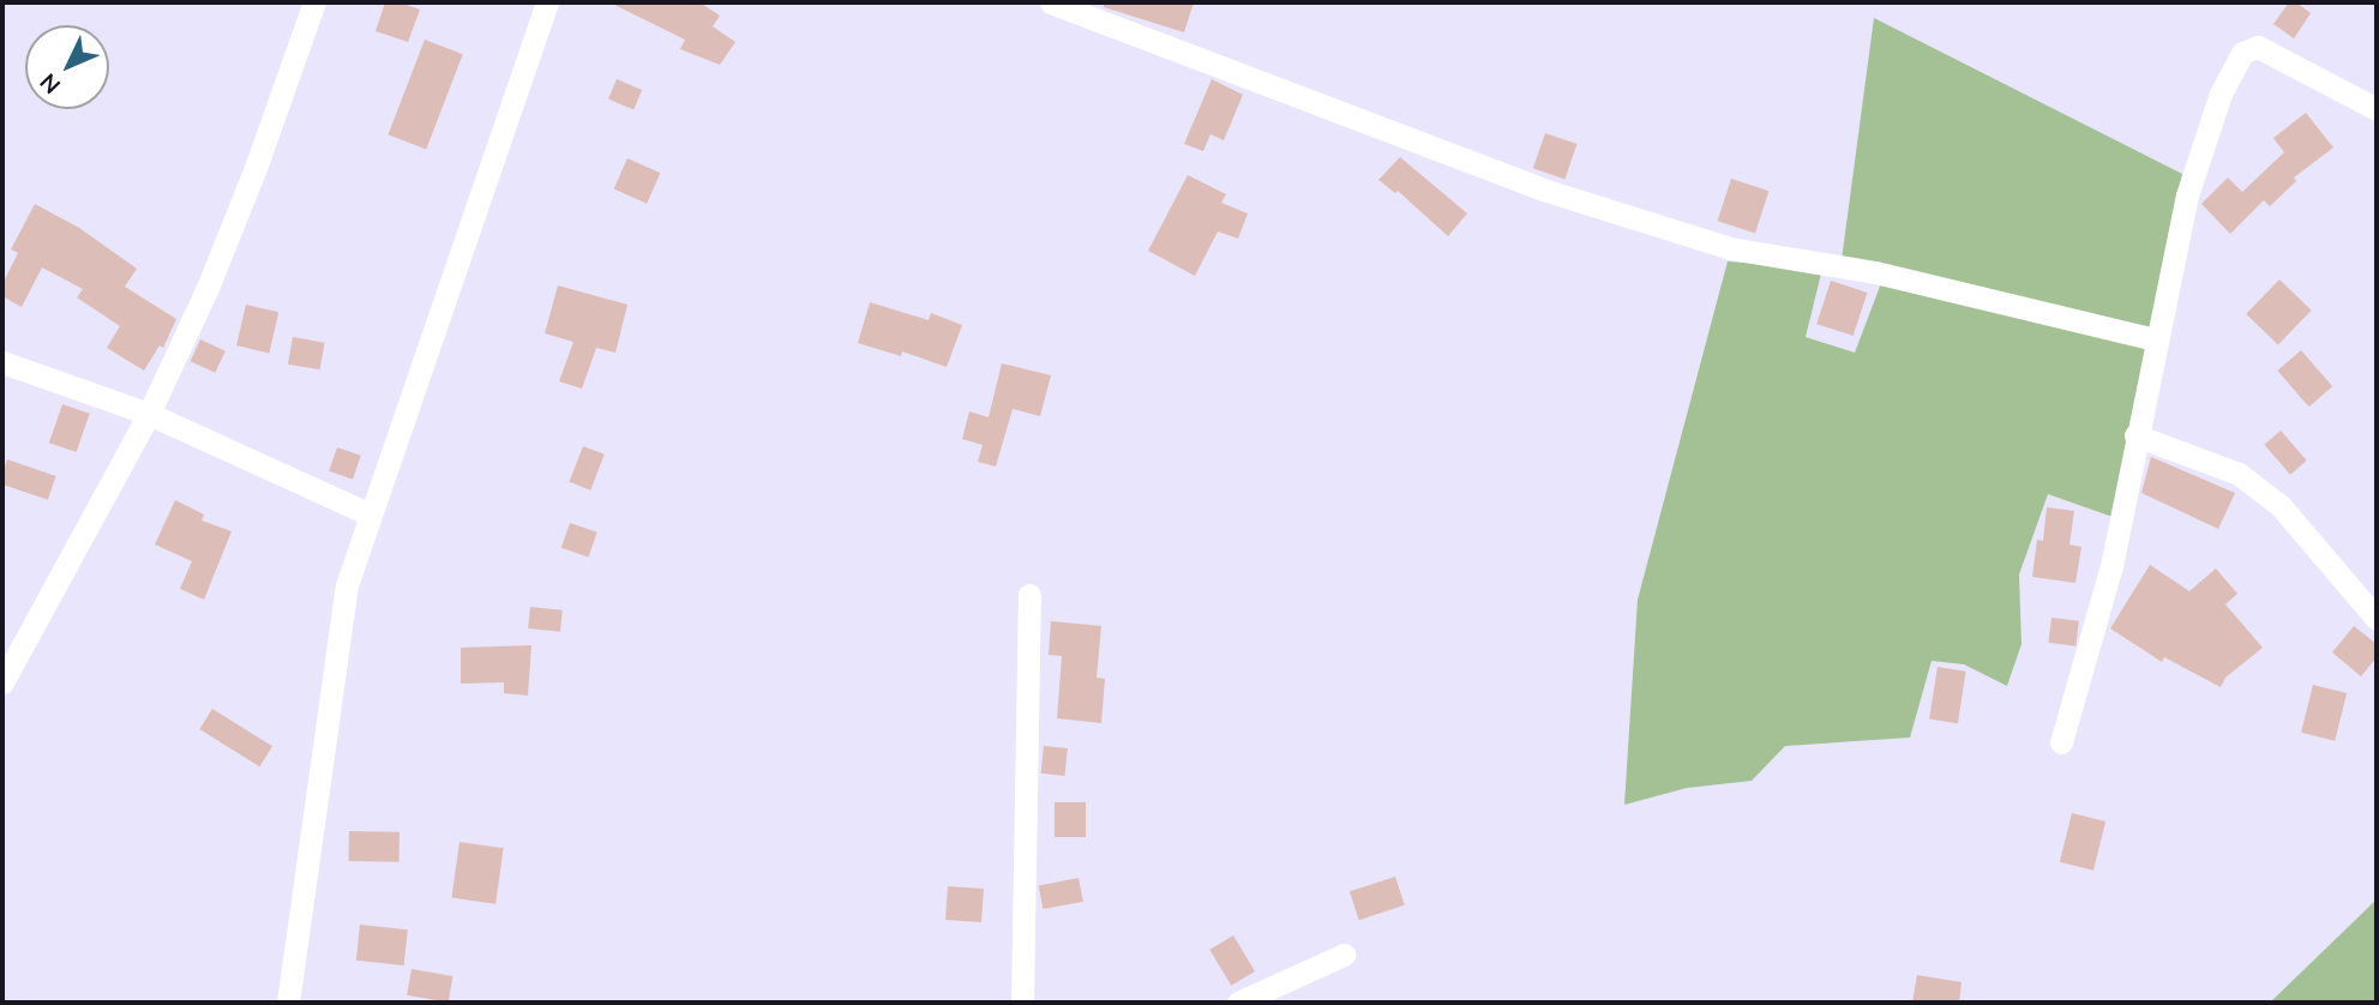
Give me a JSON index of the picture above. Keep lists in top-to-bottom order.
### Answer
{
  "north": "bottom left"
}
